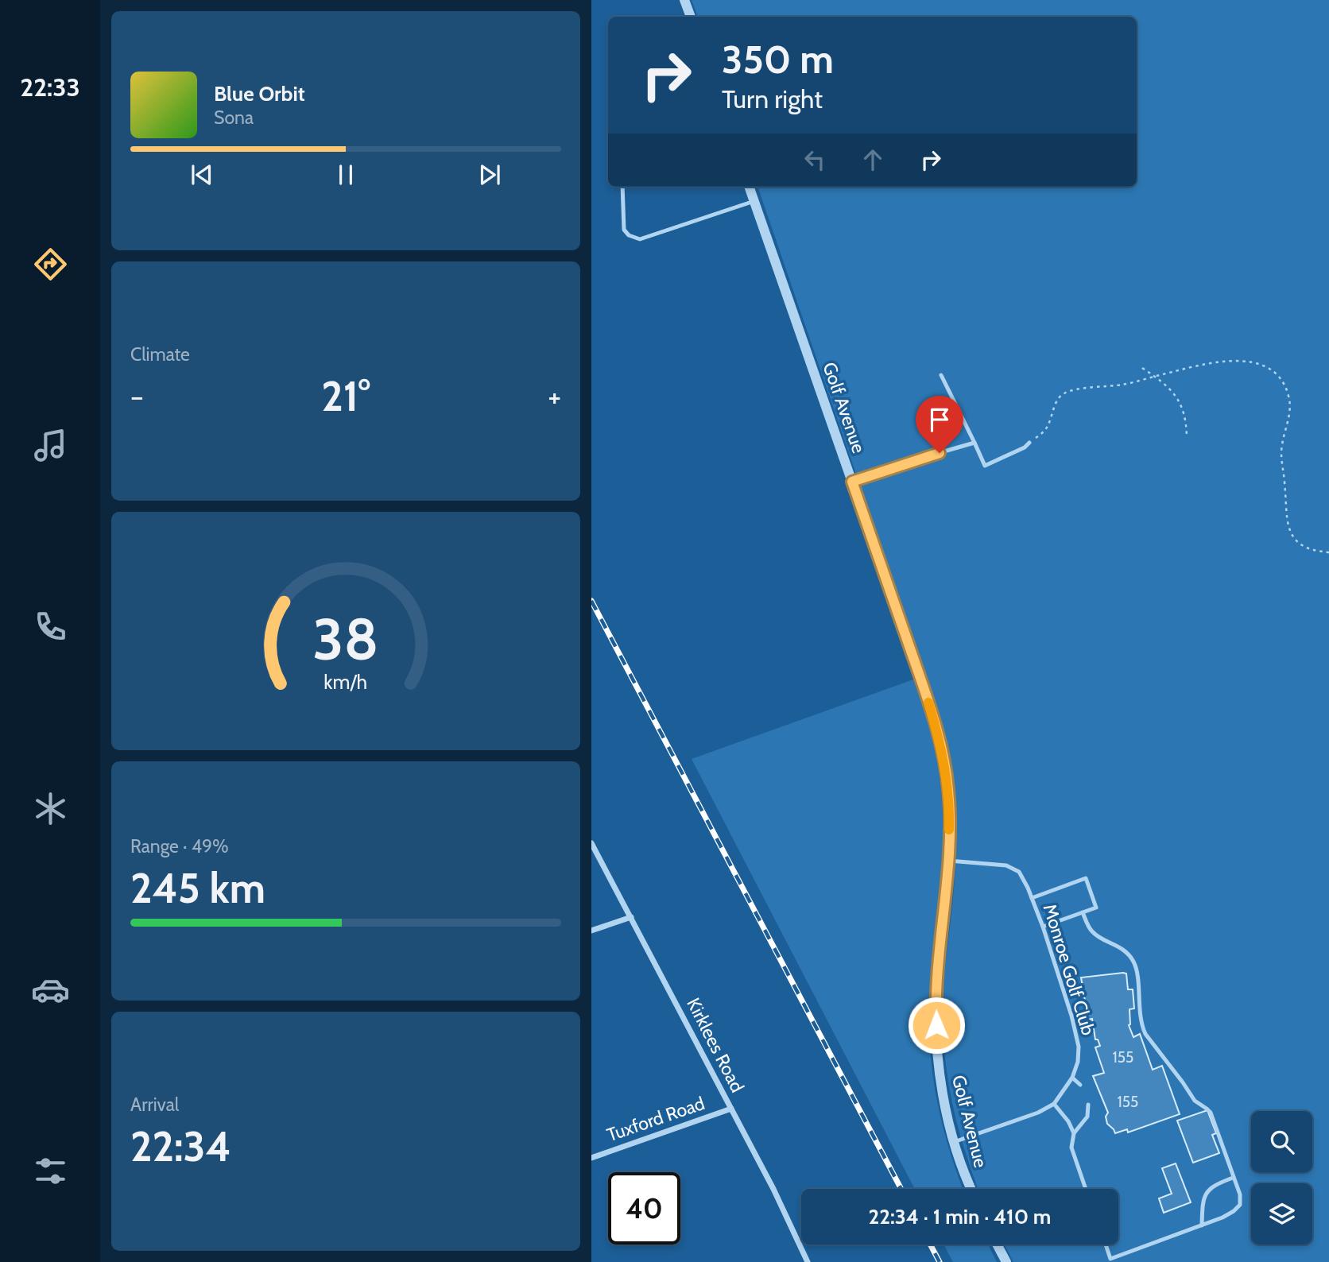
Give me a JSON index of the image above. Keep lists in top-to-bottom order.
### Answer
{
  "streets": {
    "street": ["Golf Avenue", "Kirklees Road", "Tuxford Road"],
    "lane": ["Monroe Golf Club"]
  },
  "crossings": [
    ["Golf Avenue", "Monroe Golf Club"],
    ["Kirklees Road", "Tuxford Road"]
  ],
  "house_numbers": ["155", "155"],
  "page": {
    "tabs": "22:33",
    "turn": ["350 m", "Turn right"],
    "song": ["Blue Orbit", "Sona"],
    "tile": [
      "Climate",
      ["Range · 49%", "245 km"],
      ["Arrival", "22:34"]
    ],
    "heat": ["−", "21°", "+"],
    "limit": "40",
    "trip": "22:34 · 1 min · 410 m",
    "gauge": ["38", "km/h"]
  }
}
